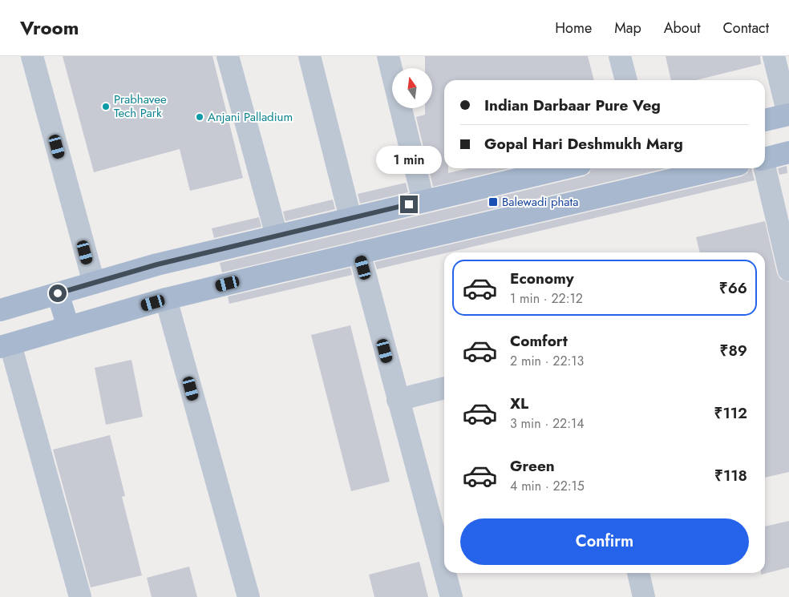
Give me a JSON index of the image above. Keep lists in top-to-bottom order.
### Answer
{
  "places": {
    "other": ["Prabhavee Tech Park", "Anjani Palladium"],
    "transit": ["Balewadi phata"]
  },
  "north": "top",
  "page": {
    "header": "Vroom",
    "nav": [
      "Home",
      "Map",
      "About",
      "Contact"
    ],
    "banner": ["Indian Darbaar Pure Veg", "Gopal Hari Deshmukh Marg"],
    "bubble": "1 min",
    "list": [
      {
        "name": "Economy",
        "note": "1 min · 22:12",
        "value": "₹66"
      },
      {
        "name": "Comfort",
        "note": "2 min · 22:13",
        "value": "₹89"
      },
      {
        "name": "XL",
        "note": "3 min · 22:14",
        "value": "₹112"
      },
      {
        "name": "Green",
        "note": "4 min · 22:15",
        "value": "₹118"
      }
    ],
    "buttons": "Confirm"
  }
}
